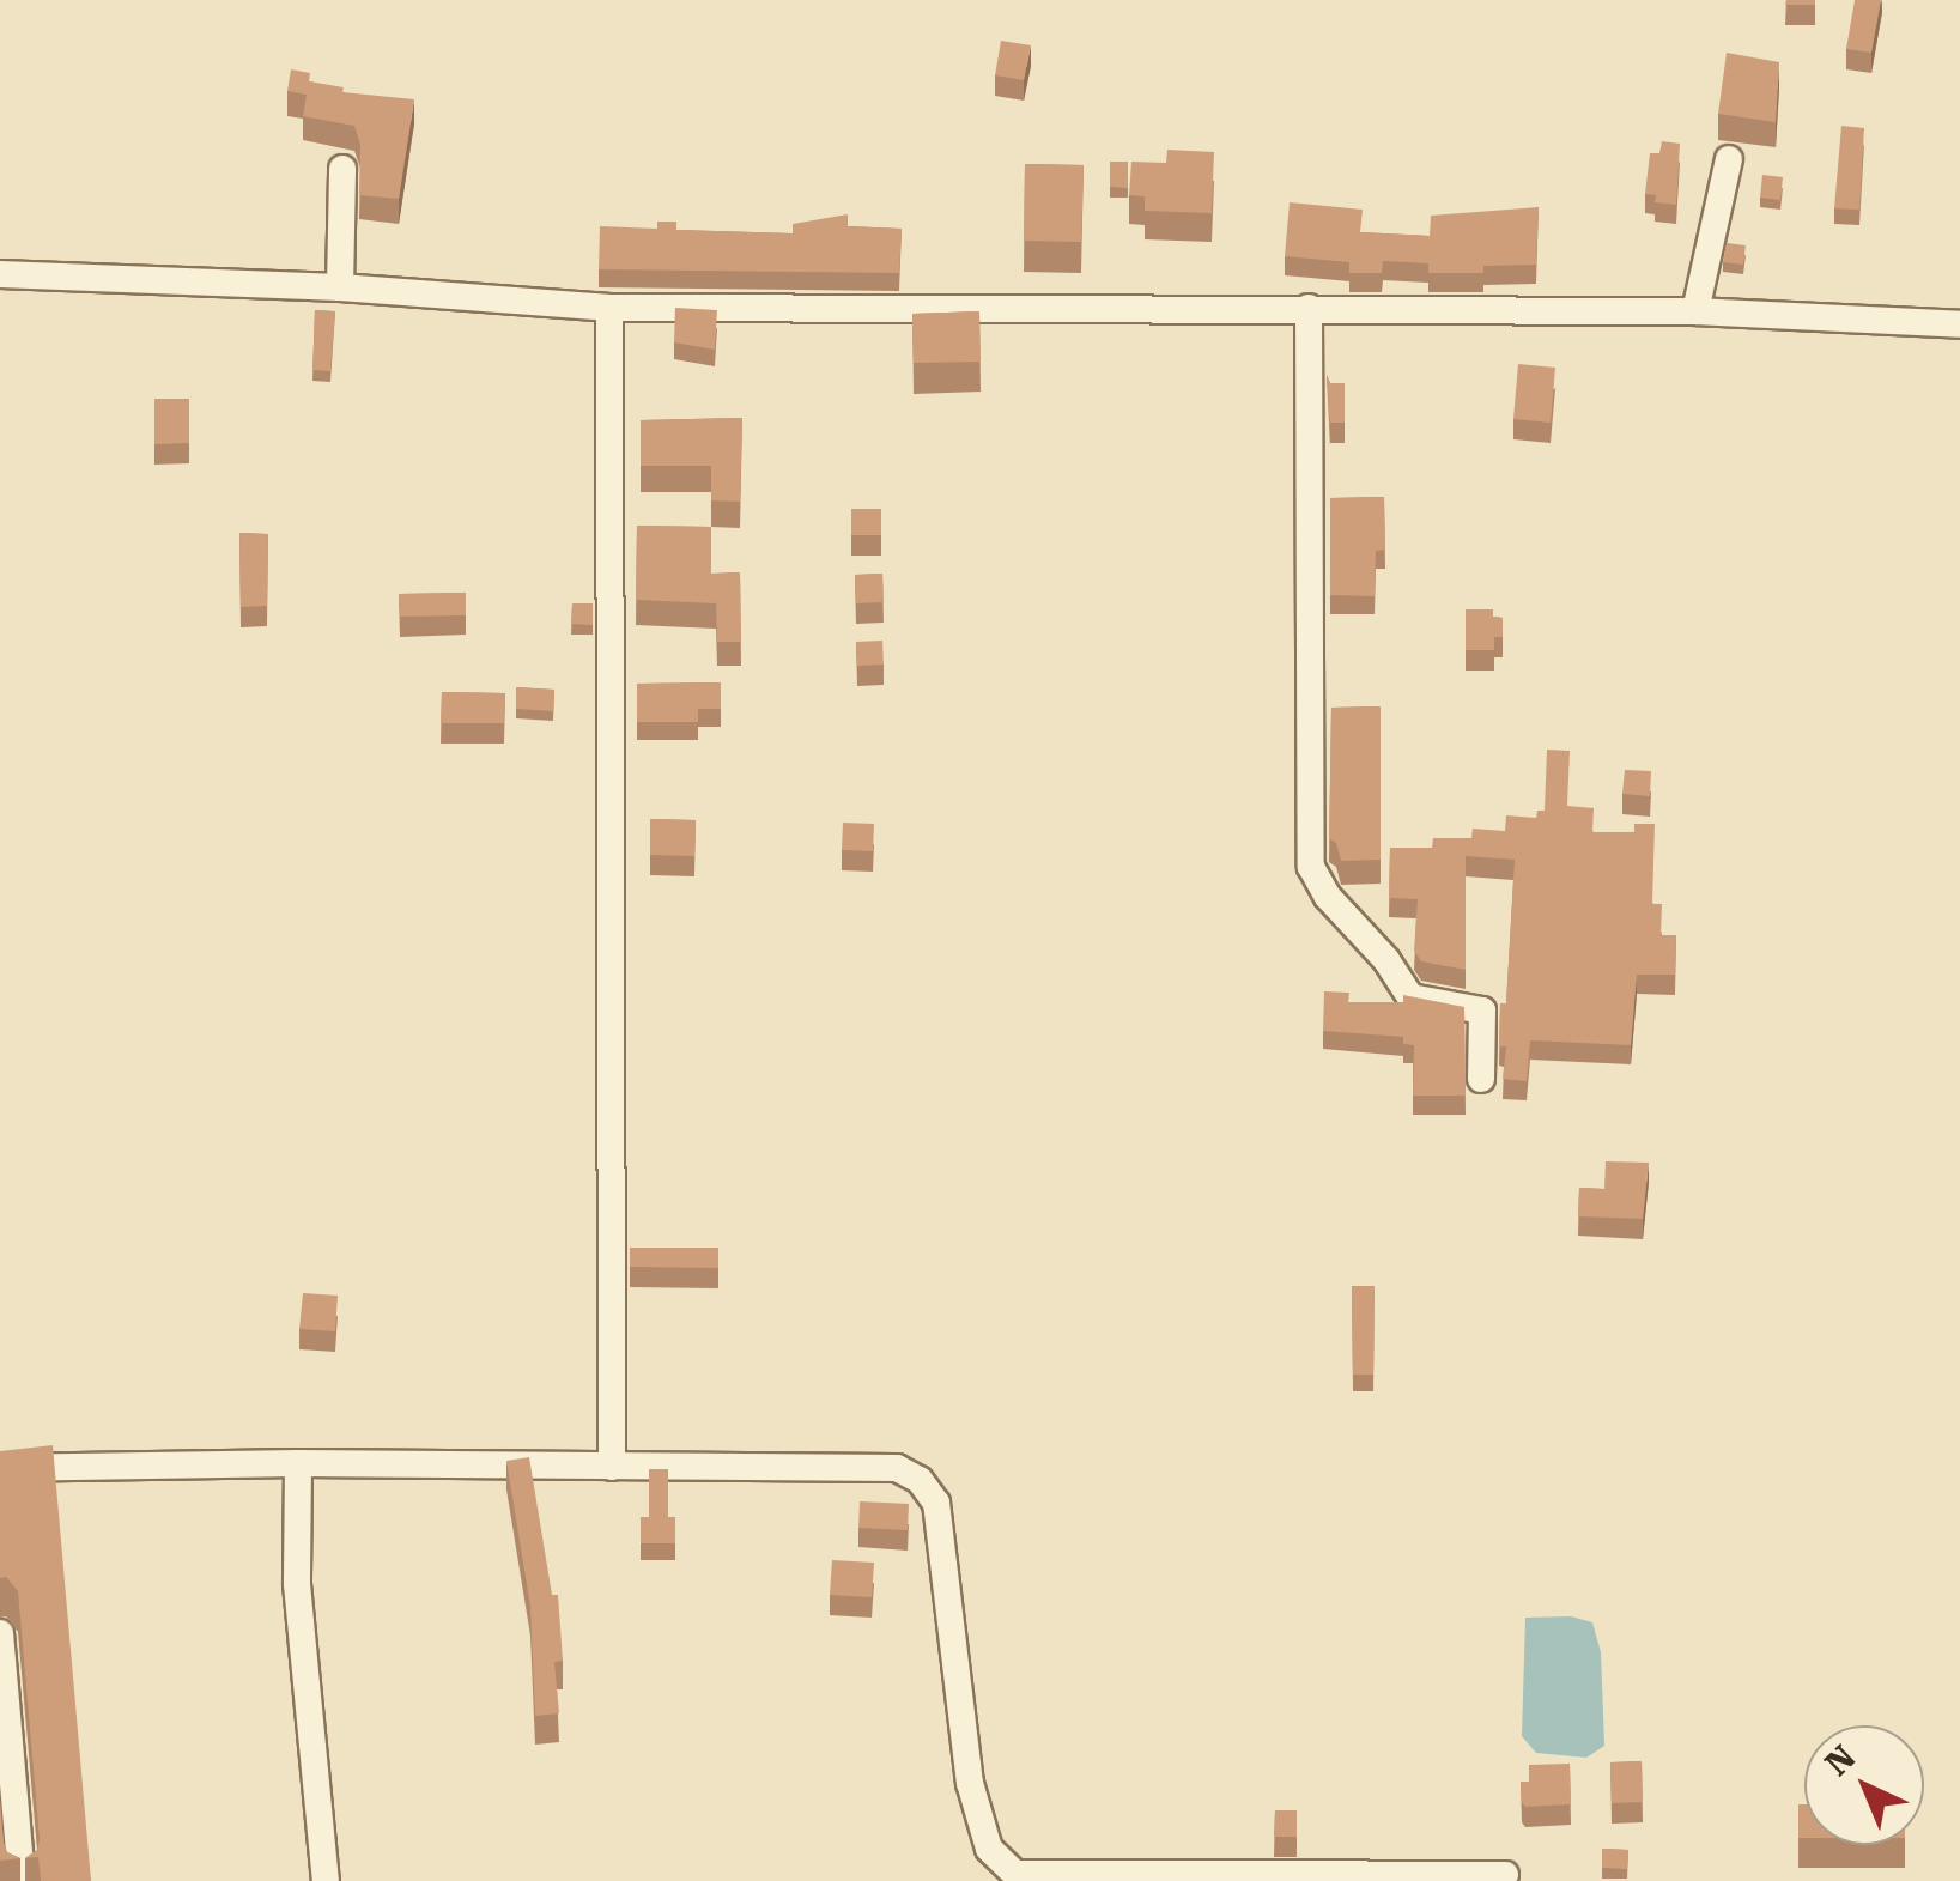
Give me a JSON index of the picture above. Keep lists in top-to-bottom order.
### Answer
{
  "north": "top left"
}
